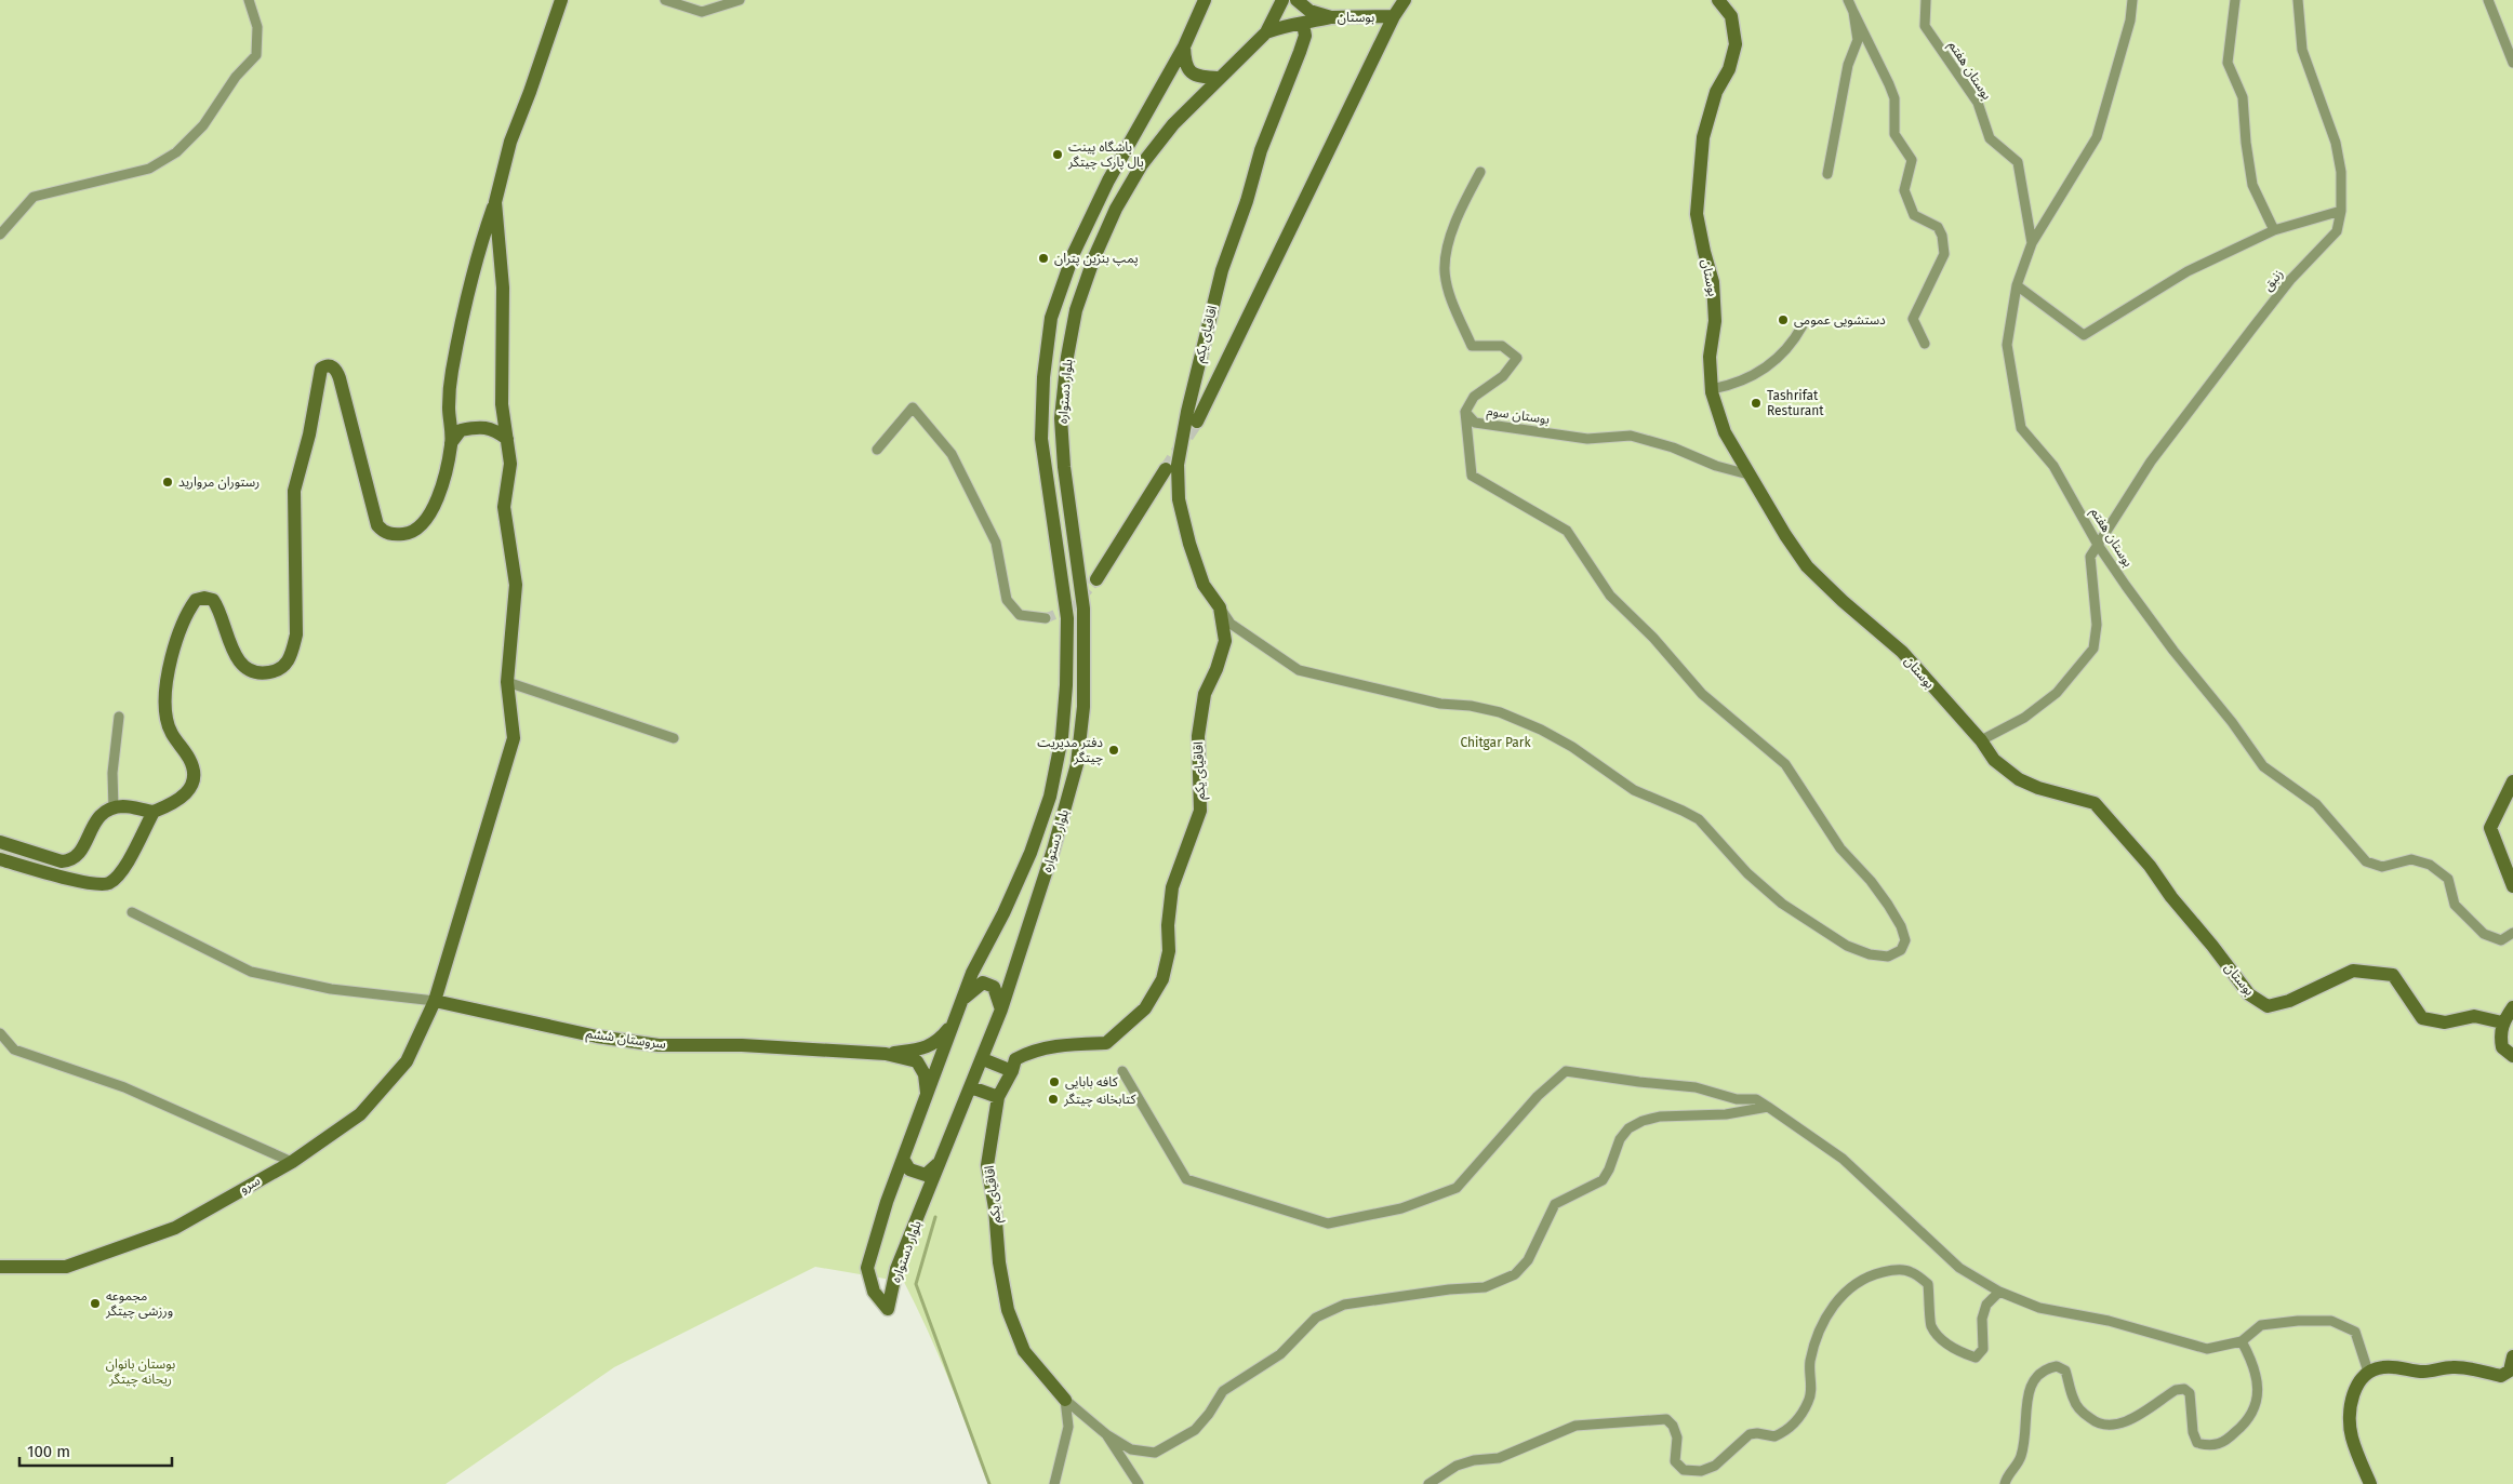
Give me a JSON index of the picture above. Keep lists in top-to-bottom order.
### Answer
{
  "streets": {
    "street": [
      "بوستان",
      "بوستان هفتم",
      "زنبق",
      "اقاقیای یکم",
      "بلوار دستواره",
      "بوستان سوم",
      "سروستان ششم",
      "سرو"
    ]
  },
  "crossings": [
    ["بوستان", "زنبق"],
    ["بوستان", "بوستان سوم"],
    ["بوستان هفتم", "زنبق"],
    ["سروستان ششم", "سرو"]
  ],
  "parks": ["Chitgar Park", "بوستان بانوان ریحانه چیتگر"],
  "places": [
    "باشگاه پینت بال پارک چیتگر",
    "پمپ بنزین پتران",
    "دستشویی عمومی",
    "Tashrifat Resturant",
    "رستوران مروارید",
    "دفتر مدیریت چیتگر",
    "کافه بابایی",
    "کتابخانه چیتگر",
    "مجموعه ورزشی چیتگر"
  ],
  "scale_bar": "100 m"
}
